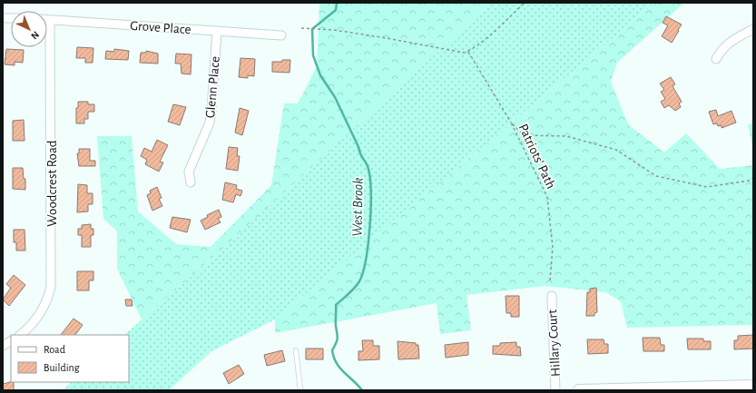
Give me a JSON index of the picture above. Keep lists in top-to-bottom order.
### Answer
{
  "streets": {
    "street": [
      "Grove Place",
      "Glenn Place",
      "Woodcrest Road",
      "Hillary Court"
    ],
    "path": ["Patriots' Path"]
  },
  "crossings": [
    ["Grove Place", "Glenn Place"],
    ["Grove Place", "Woodcrest Road"]
  ],
  "water": ["West Brook"],
  "legend": ["Road", "Building"],
  "north": "bottom right"
}
